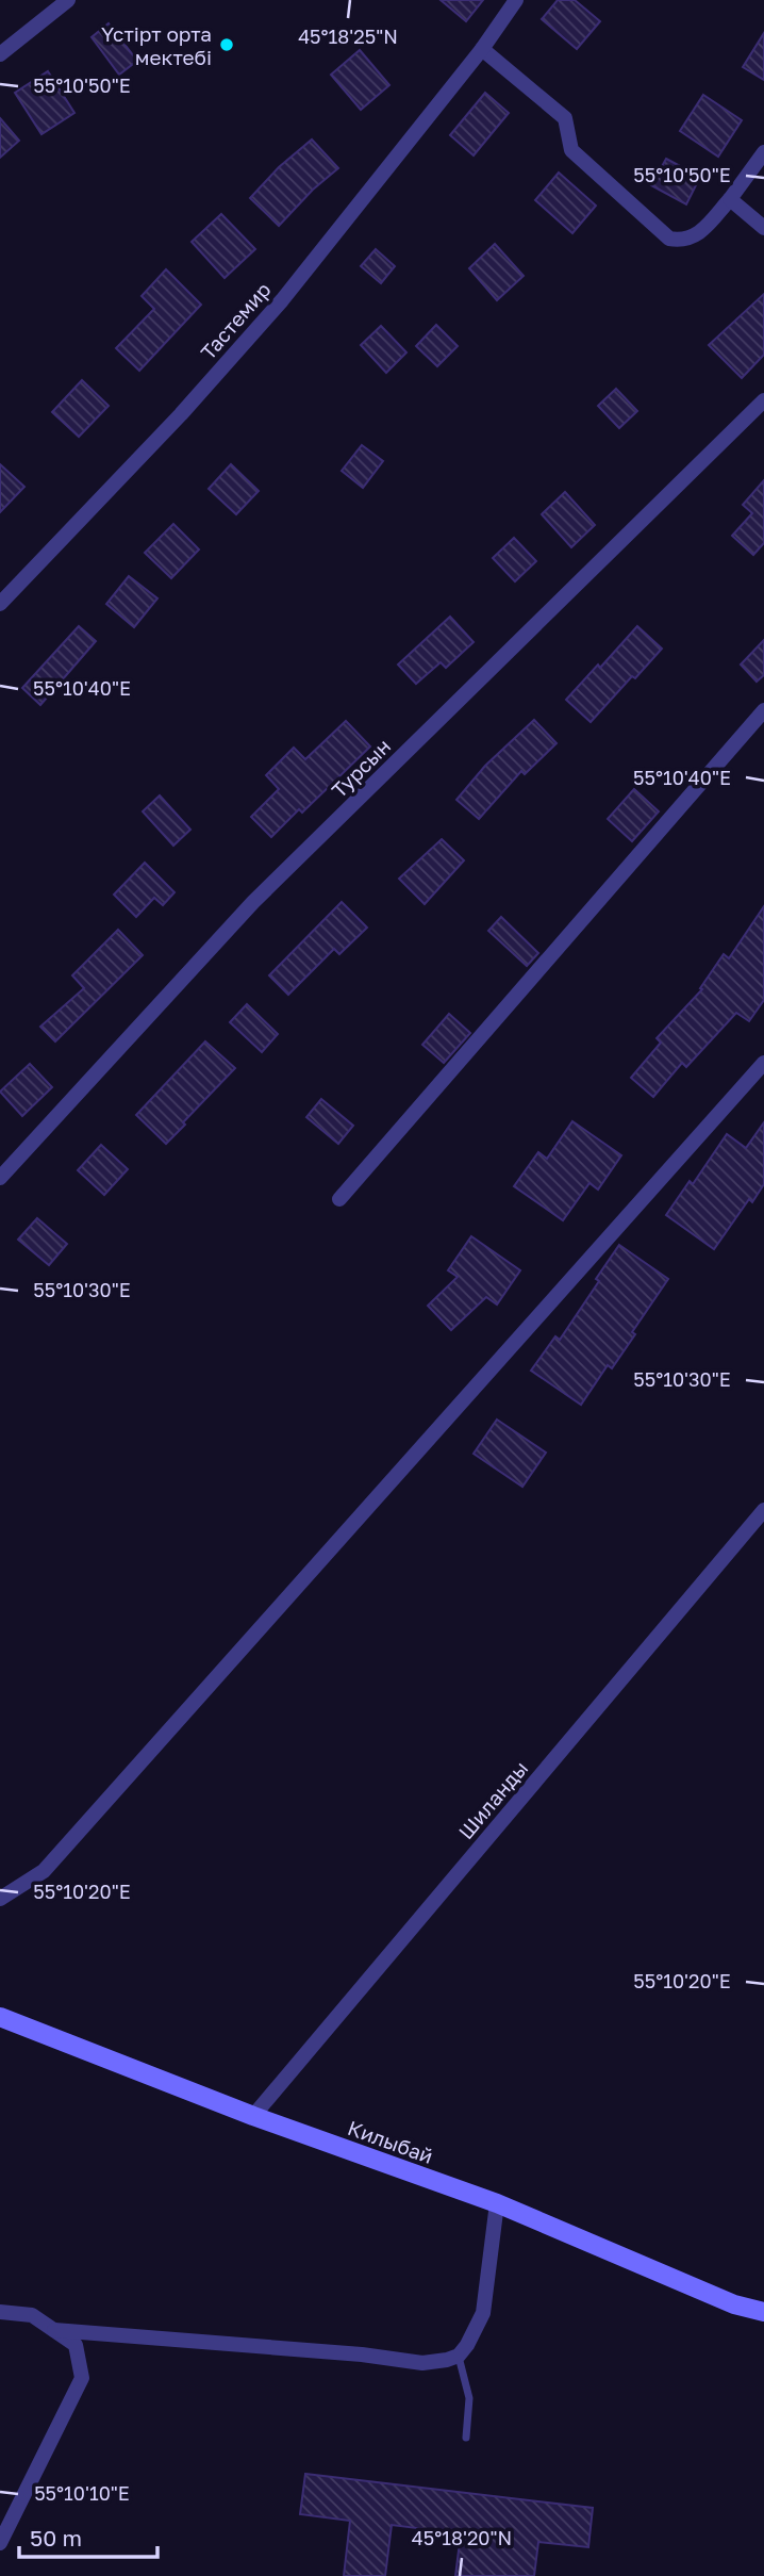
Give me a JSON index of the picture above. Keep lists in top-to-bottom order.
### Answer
{
  "streets": {
    "street": [
      "Тастемир",
      "Турсын",
      "Шиланды",
      "Килыбай"
    ]
  },
  "crossings": [
    ["Шиланды", "Килыбай"]
  ],
  "places": ["Үстірт орта мектебі"],
  "scale_bar": "50 m",
  "coordinates": [
    "45°18'25\"N",
    "55°10'50\"E",
    "55°10'40\"E",
    "55°10'30\"E",
    "55°10'20\"E",
    "55°10'10\"E",
    "45°18'20\"N"
  ]
}
